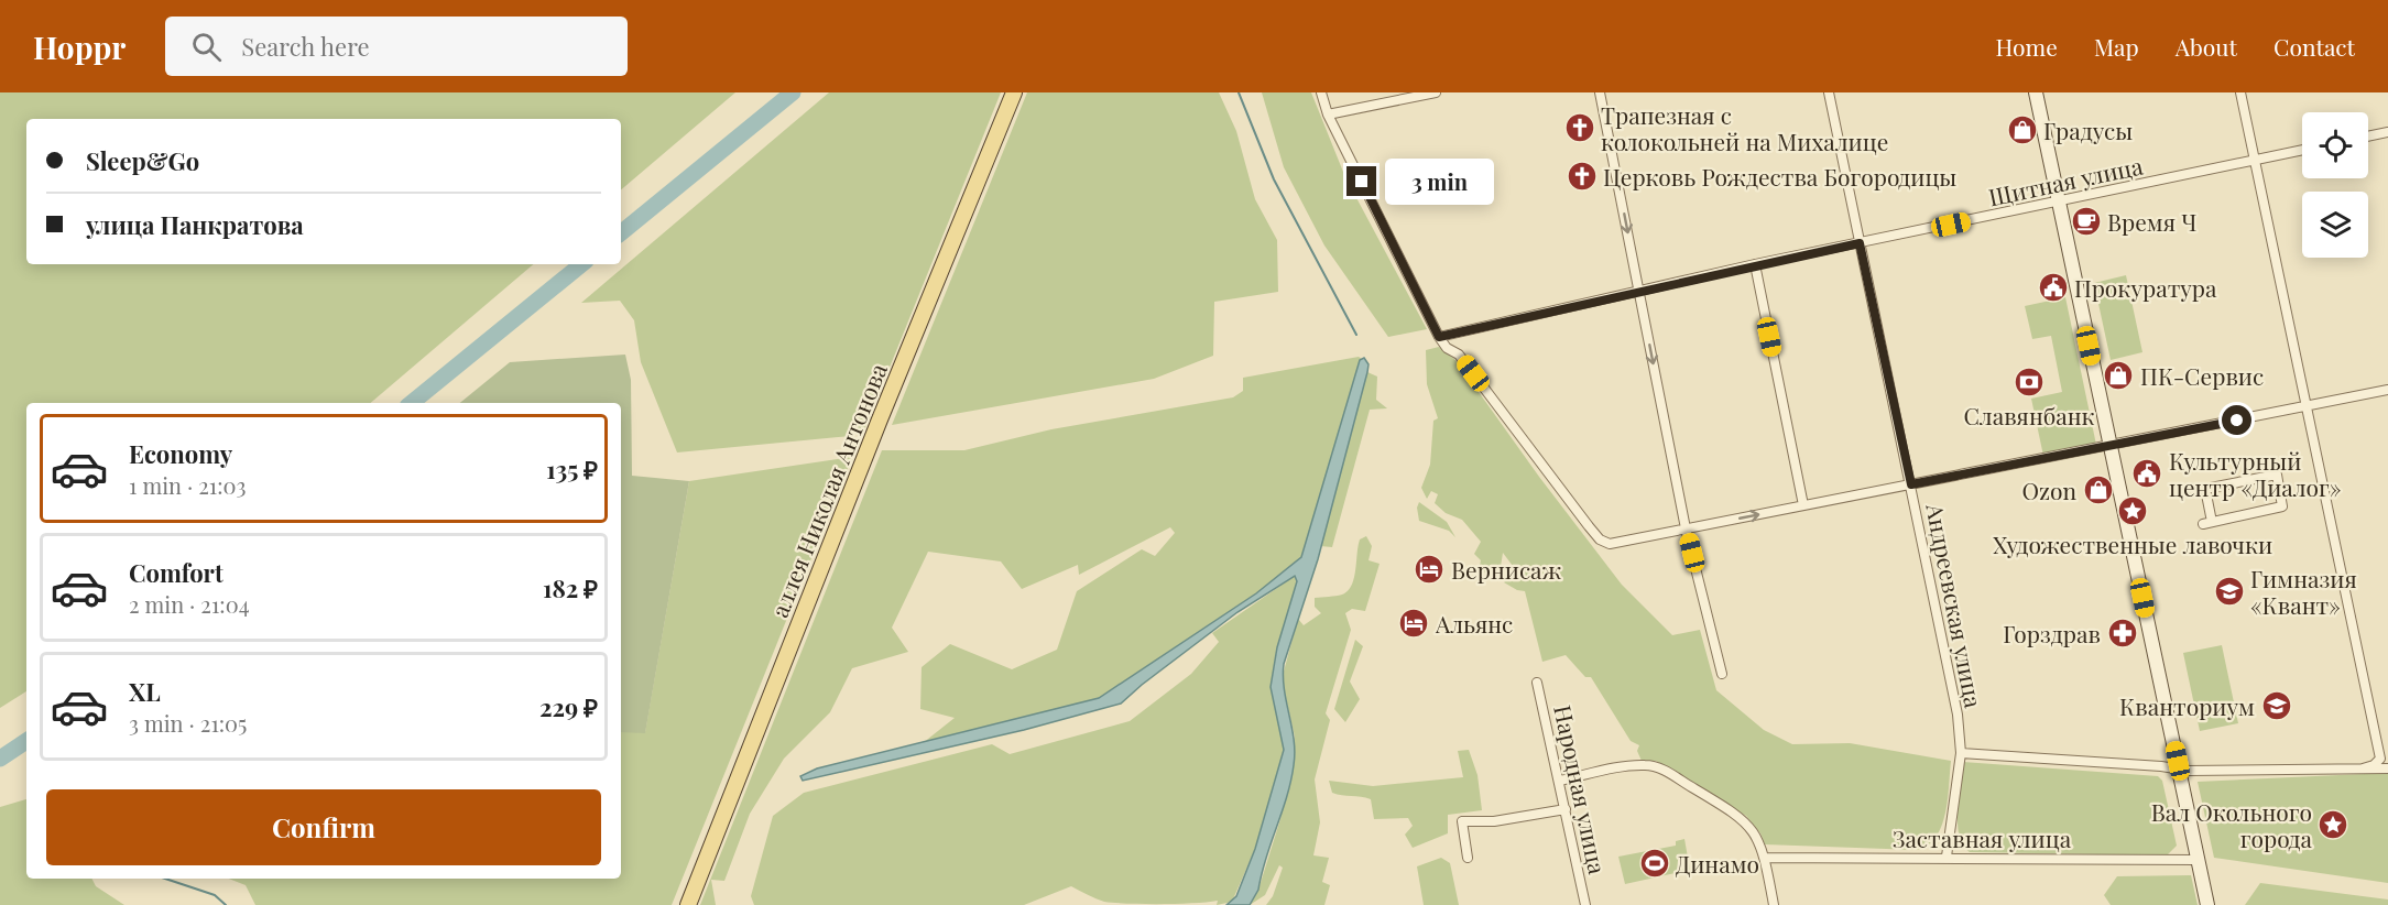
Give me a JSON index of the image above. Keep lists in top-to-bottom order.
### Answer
{
  "streets": {
    "main road": ["аллея Николая Антонова"],
    "street": [
      "Щитная улица",
      "Андреевская улица",
      "Народная улица",
      "Заставная улица"
    ]
  },
  "crossings": [
    ["Щитная улица", "Андреевская улица"],
    ["Андреевская улица", "Заставная улица"]
  ],
  "places": {
    "church": ["Трапезная с колокольней на Михалице", "Церковь Рождества Богородицы"],
    "shop": ["Градусы", "ПК-Сервис", "Ozon"],
    "cafe": ["Время Ч"],
    "public building": ["Прокуратура", "Культурный центр «Диалог»"],
    "bank": ["Славянбанк"],
    "place": ["Художественные лавочки", "Вал Окольного города"],
    "hotel": ["Вернисаж", "Альянс"],
    "school or university": ["Гимназия «Квант»", "Кванториум"],
    "pharmacy": ["Горздрав"],
    "sports": ["Динамо"]
  },
  "page": {
    "header": "Hoppr",
    "search": "Search here",
    "nav": [
      "Home",
      "Map",
      "About",
      "Contact"
    ],
    "banner": ["Sleep&Go", "улица Панкратова"],
    "bubble": "3 min",
    "list": [
      {
        "name": "Economy",
        "note": "1 min · 21:03",
        "value": "135 ₽"
      },
      {
        "name": "Comfort",
        "note": "2 min · 21:04",
        "value": "182 ₽"
      },
      {
        "name": "XL",
        "note": "3 min · 21:05",
        "value": "229 ₽"
      }
    ],
    "buttons": "Confirm"
  }
}
